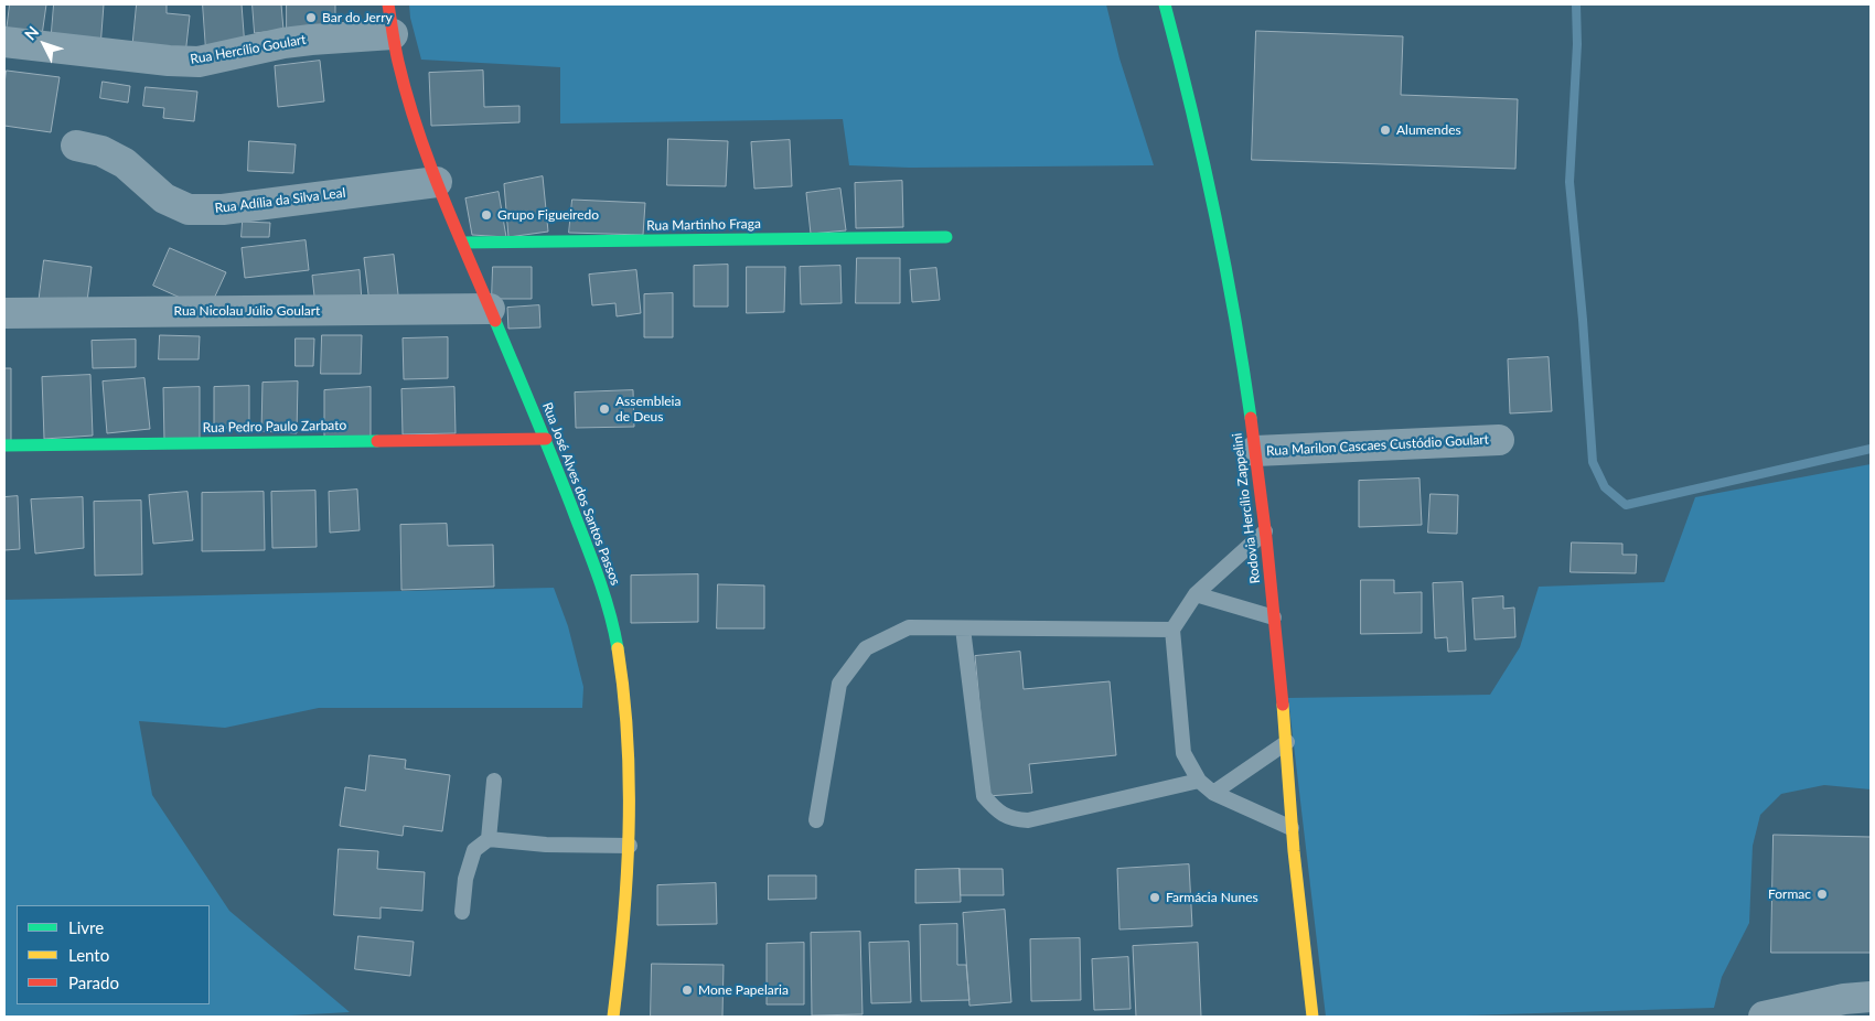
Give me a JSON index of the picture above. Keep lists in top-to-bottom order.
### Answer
{
  "streets": {
    "street": [
      "Rua Hercílio Goulart",
      "Rua Adília da Silva Leal",
      "Rua Martinho Fraga",
      "Rua Nicolau Júlio Goulart",
      "Rua Pedro Paulo Zarbato",
      "Rua Marilon Cascaes Custódio Goulart",
      "Rua José Alves dos Santos Passos",
      "Rodovia Hercílio Zappelini"
    ]
  },
  "crossings": [
    ["Rua Hercílio Goulart", "Rua José Alves dos Santos Passos"],
    ["Rua Adília da Silva Leal", "Rua José Alves dos Santos Passos"],
    ["Rua Martinho Fraga", "Rua José Alves dos Santos Passos"],
    ["Rua Nicolau Júlio Goulart", "Rua José Alves dos Santos Passos"],
    ["Rua Pedro Paulo Zarbato", "Rua José Alves dos Santos Passos"],
    ["Rua Marilon Cascaes Custódio Goulart", "Rodovia Hercílio Zappelini"]
  ],
  "places": [
    "Bar do Jerry",
    "Alumendes",
    "Grupo Figueiredo",
    "Assembleia de Deus",
    "Formac",
    "Farmácia Nunes",
    "Mone Papelaria"
  ],
  "legend": ["Livre", "Lento", "Parado"],
  "north": "top left"
}
